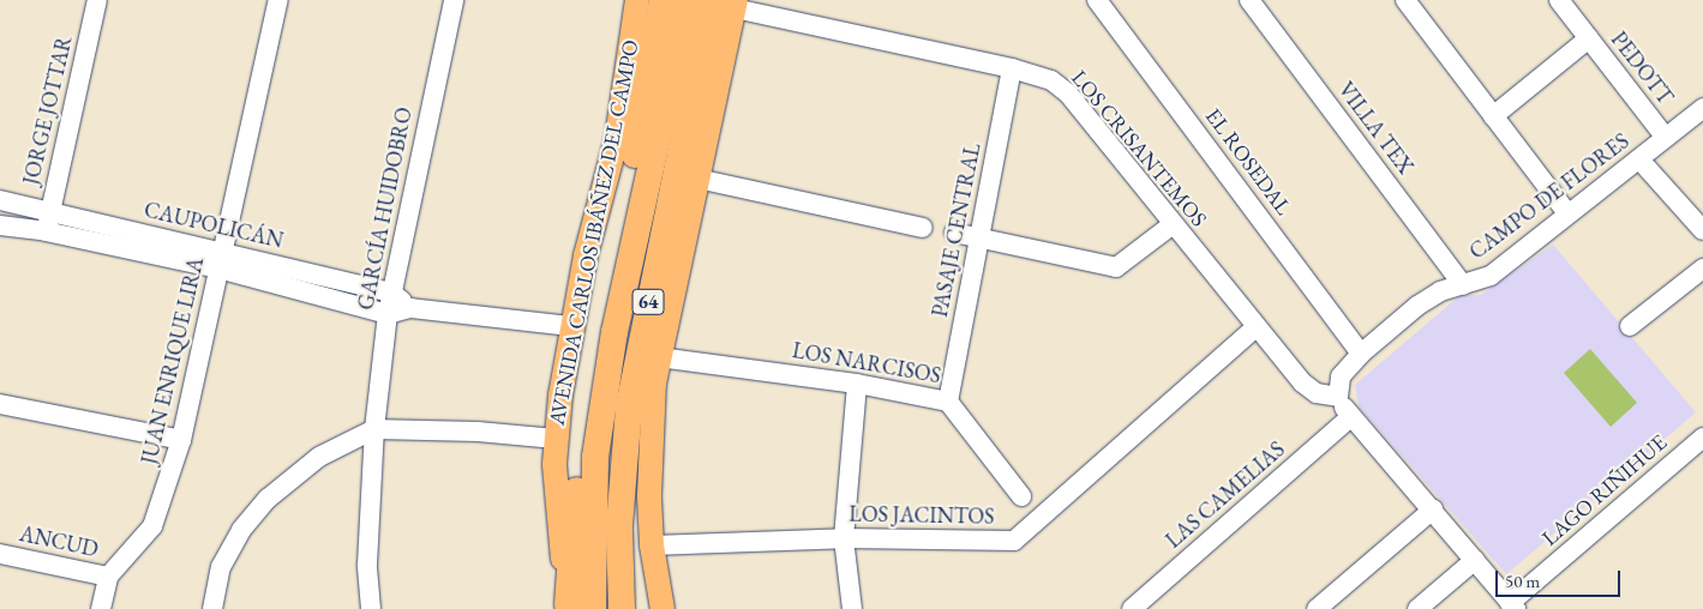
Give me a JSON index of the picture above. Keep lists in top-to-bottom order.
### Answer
{
  "streets": {
    "highway": ["AVENIDA CARLOS IBÁÑEZ DEL CAMPO", "64"],
    "street": [
      "PEDOTT",
      "JORGE JOTTAR",
      "VILLA TEX",
      "LOS CRISANTEMOS",
      "EL ROSEDAL",
      "CAMPO DE FLORES",
      "GARCÍA HUIDOBRO",
      "CAUPOLICÁN",
      "PASAJE CENTRAL",
      "JUAN ENRIQUE LIRA",
      "LOS NARCISOS",
      "LAGO RIÑIHUE",
      "LAS CAMELIAS",
      "LOS JACINTOS",
      "ANCUD"
    ]
  },
  "crossings": [
    ["PEDOTT", "CAMPO DE FLORES"],
    ["JORGE JOTTAR", "CAUPOLICÁN"],
    ["VILLA TEX", "CAMPO DE FLORES"],
    ["LOS CRISANTEMOS", "PASAJE CENTRAL"],
    ["LOS CRISANTEMOS", "64"],
    ["LOS CRISANTEMOS", "LOS JACINTOS"],
    ["EL ROSEDAL", "CAMPO DE FLORES"],
    ["GARCÍA HUIDOBRO", "CAUPOLICÁN"],
    ["CAUPOLICÁN", "AVENIDA CARLOS IBÁÑEZ DEL CAMPO"],
    ["CAUPOLICÁN", "JUAN ENRIQUE LIRA"],
    ["PASAJE CENTRAL", "LOS NARCISOS"],
    ["JUAN ENRIQUE LIRA", "ANCUD"]
  ],
  "scale_bar": "50 m"
}
